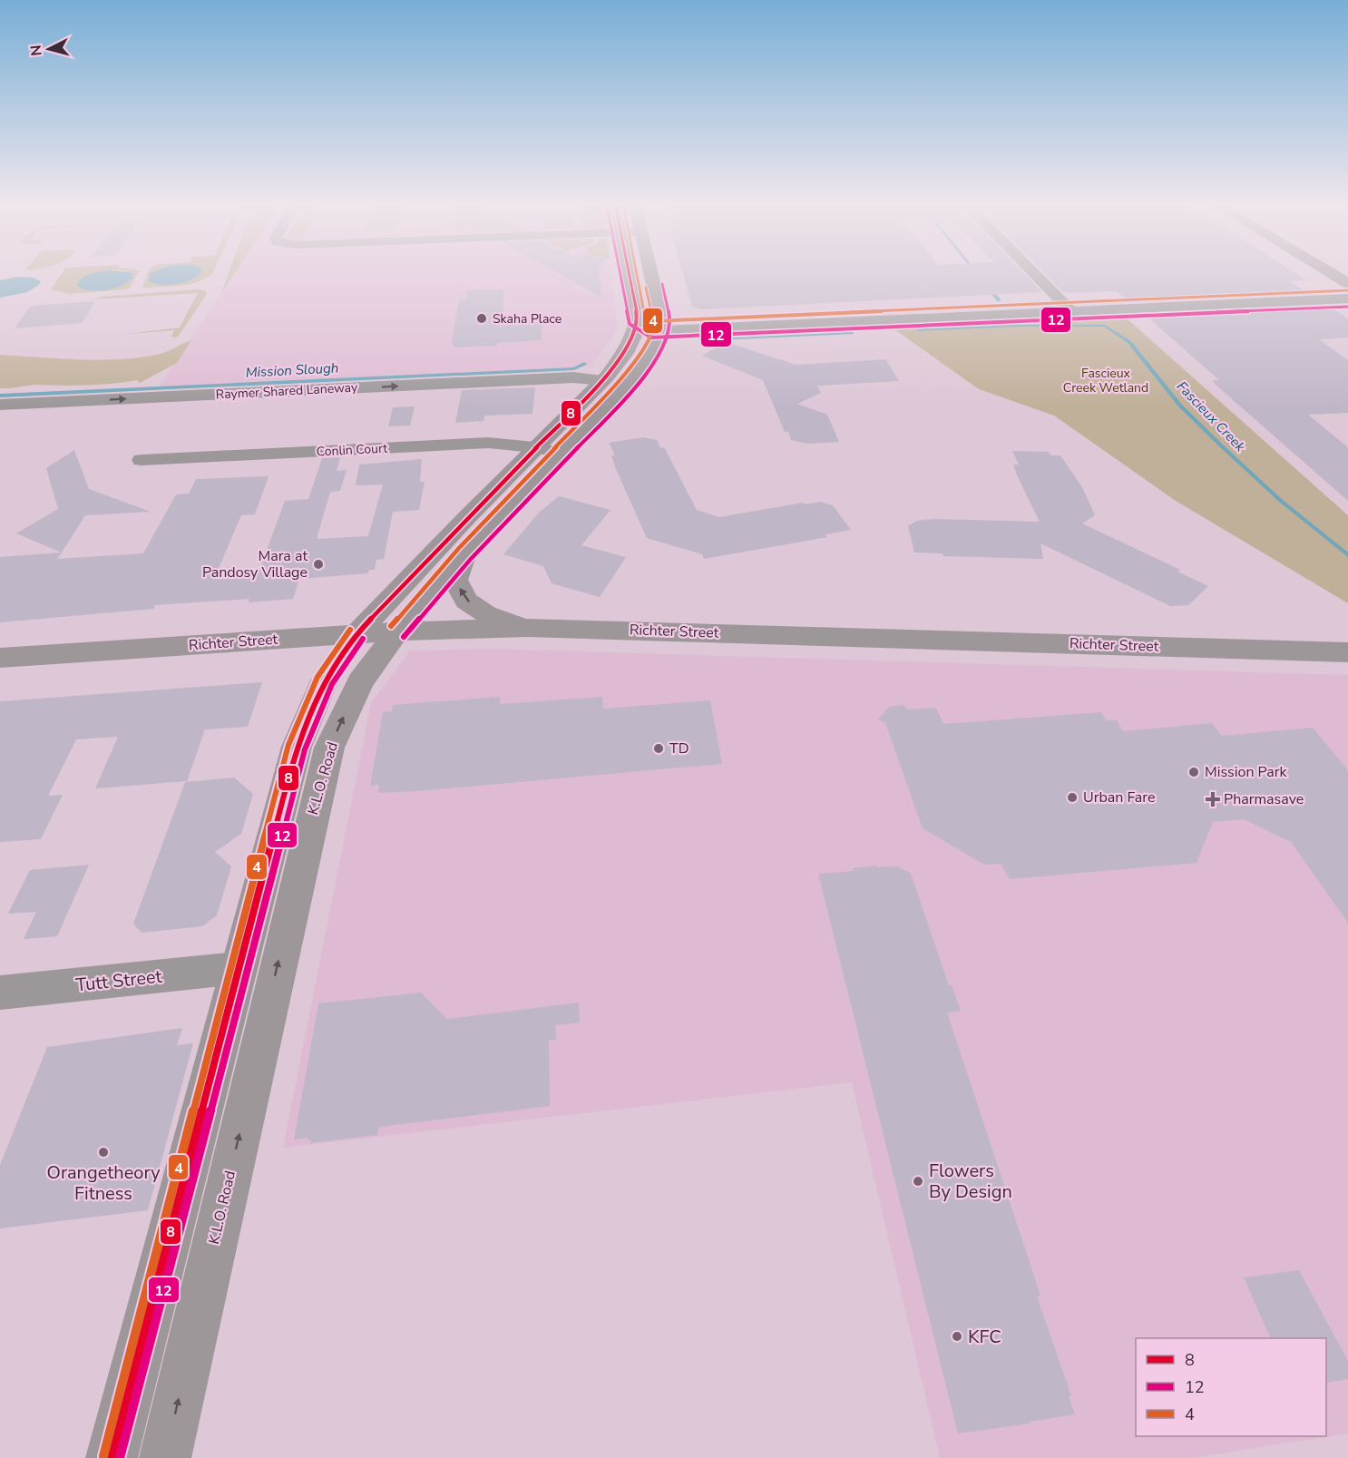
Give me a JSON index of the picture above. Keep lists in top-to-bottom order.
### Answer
{
  "streets": {
    "main road": ["Richter Street", "K.L.O. Road"],
    "street": ["Raymer Shared Laneway", "Conlin Court", "Tutt Street"]
  },
  "crossings": [
    ["Conlin Court", "K.L.O. Road"],
    ["Richter Street", "K.L.O. Road"]
  ],
  "one_way": ["Raymer Shared Laneway"],
  "water": ["Mission Slough", "Fascieux Creek"],
  "parks": ["Fascieux Creek Wetland"],
  "places": {
    "other": [
      "Skaha Place",
      "Mara at Pandosy Village",
      "TD",
      "Mission Park",
      "Urban Fare",
      "Orangetheory Fitness",
      "Flowers By Design",
      "KFC"
    ],
    "health": ["Pharmasave"]
  },
  "lines": ["transit line 8", "transit line 12", "transit line 4"],
  "legend": ["8", "12", "4"],
  "north": "left"
}
